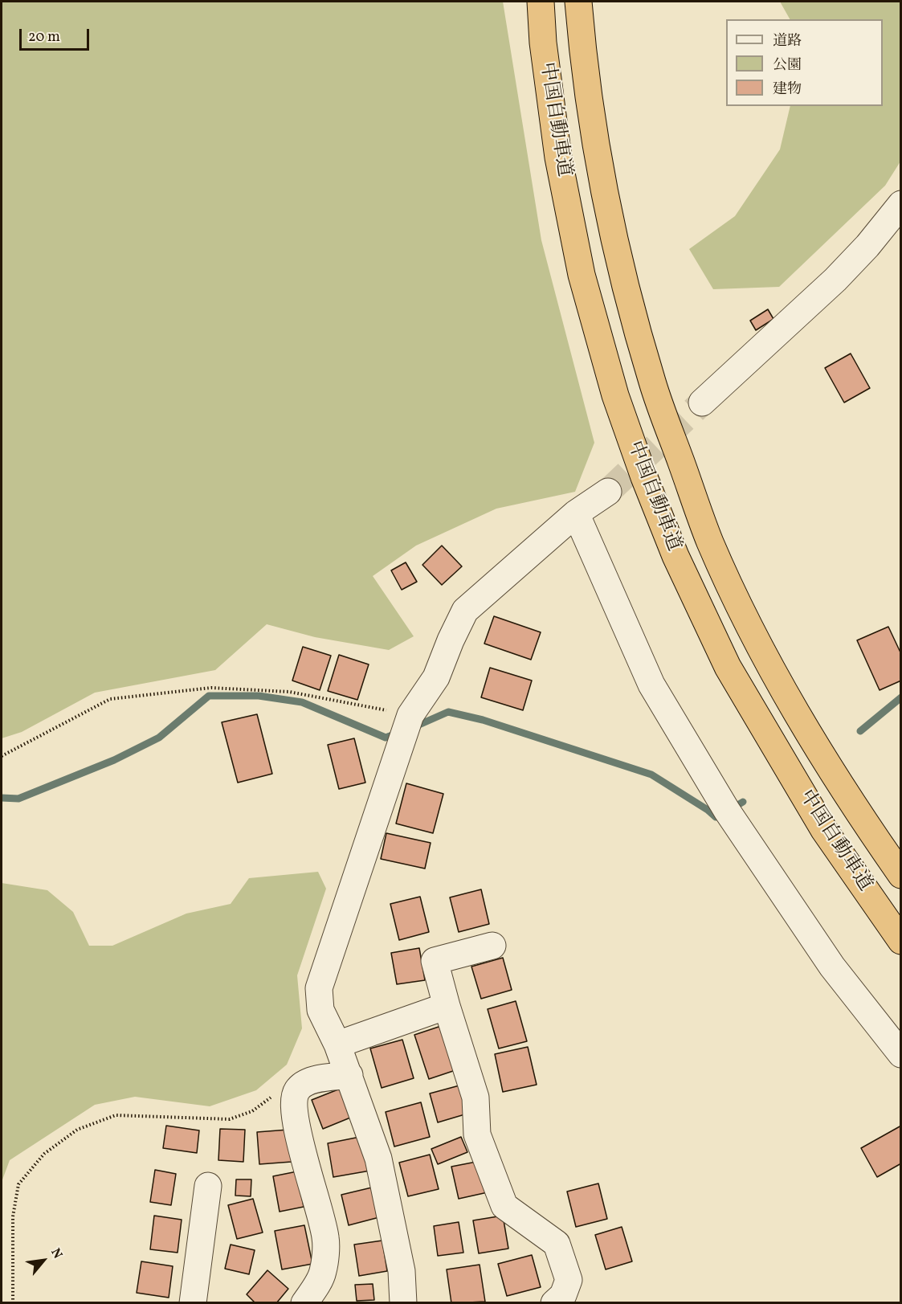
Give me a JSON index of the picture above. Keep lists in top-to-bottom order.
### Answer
{
  "streets": {
    "highway": ["中国自動車道"]
  },
  "legend": ["道路", "公園", "建物"],
  "scale_bar": "20 m",
  "north": "top right"
}
